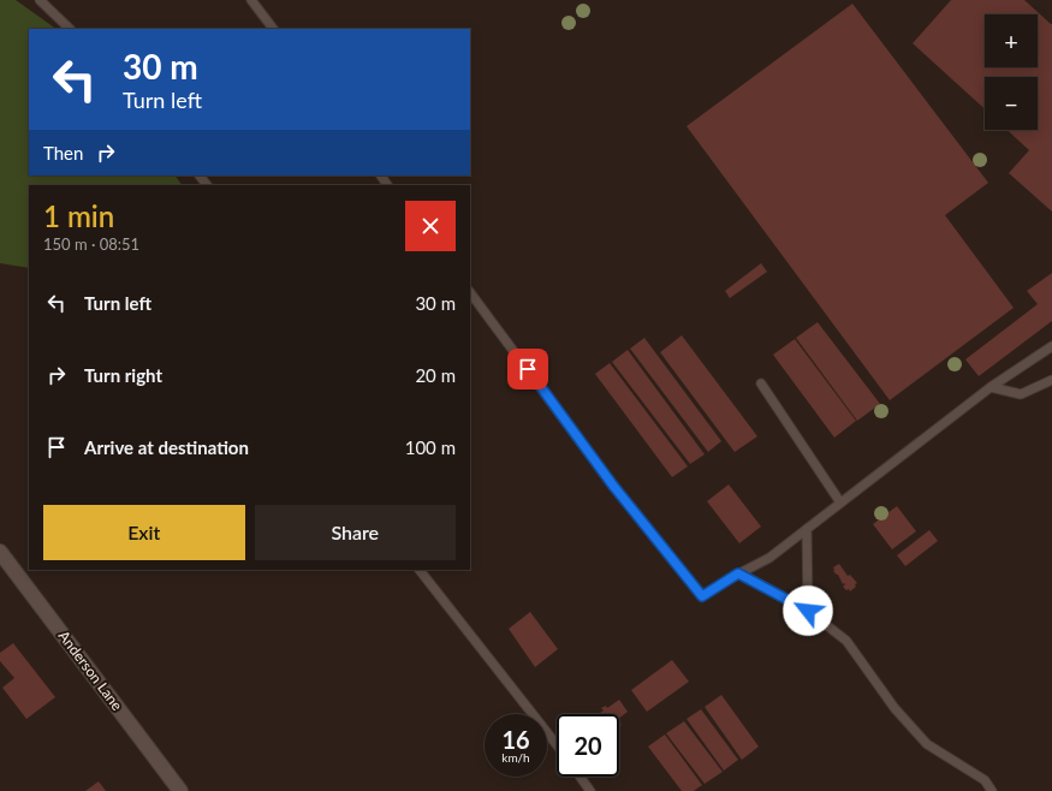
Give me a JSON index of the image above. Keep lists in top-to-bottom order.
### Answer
{
  "streets": {
    "street": ["Anderson Lane"]
  },
  "page": {
    "map_buttons": ["+", "−"],
    "turn": ["30 m", "Turn left"],
    "then": "Then",
    "heading": ["1 min", "150 m · 08:51"],
    "list": [
      {
        "name": "Turn left",
        "value": "30 m"
      },
      {
        "name": "Turn right",
        "value": "20 m"
      },
      {
        "name": "Arrive at destination",
        "value": "100 m"
      }
    ],
    "buttons": ["Exit", "Share"],
    "speed": "16 km/h",
    "limit": "20"
  }
}
